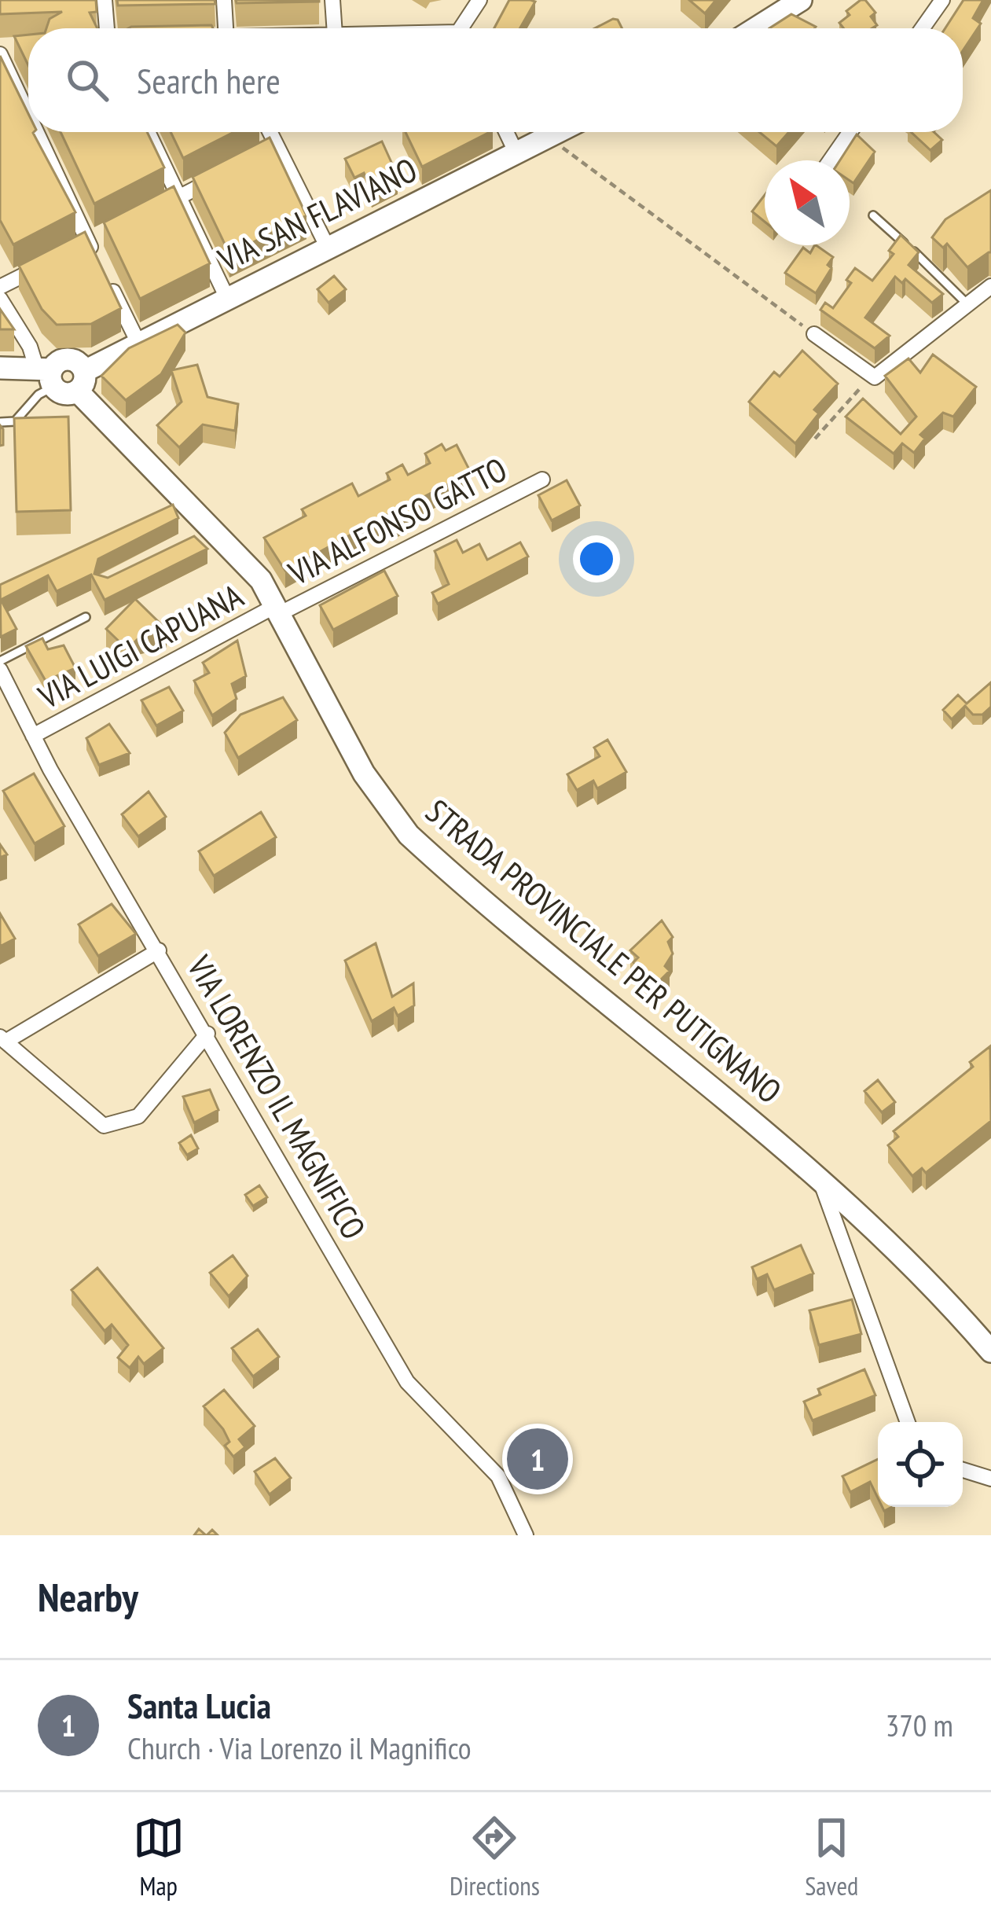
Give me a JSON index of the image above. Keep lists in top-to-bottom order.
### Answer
{
  "streets": {
    "street": [
      "VIA SAN FLAVIANO",
      "VIA ALFONSO GATTO",
      "VIA LUIGI CAPUANA",
      "STRADA PROVINCIALE PER PUTIGNANO",
      "VIA LORENZO IL MAGNIFICO"
    ]
  },
  "crossings": [
    ["VIA SAN FLAVIANO", "STRADA PROVINCIALE PER PUTIGNANO"],
    ["VIA ALFONSO GATTO", "VIA LUIGI CAPUANA"],
    ["VIA ALFONSO GATTO", "STRADA PROVINCIALE PER PUTIGNANO"],
    ["VIA LUIGI CAPUANA", "STRADA PROVINCIALE PER PUTIGNANO"],
    ["VIA LUIGI CAPUANA", "VIA LORENZO IL MAGNIFICO"]
  ],
  "north": "top left",
  "page": {
    "search": "Search here",
    "pins": "1",
    "heading": "Nearby",
    "list": [
      {
        "mark": "1",
        "name": "Santa Lucia",
        "note": "Church · Via Lorenzo il Magnifico",
        "value": "370 m"
      }
    ],
    "nav": ["Map", "Directions", "Saved"]
  }
}
